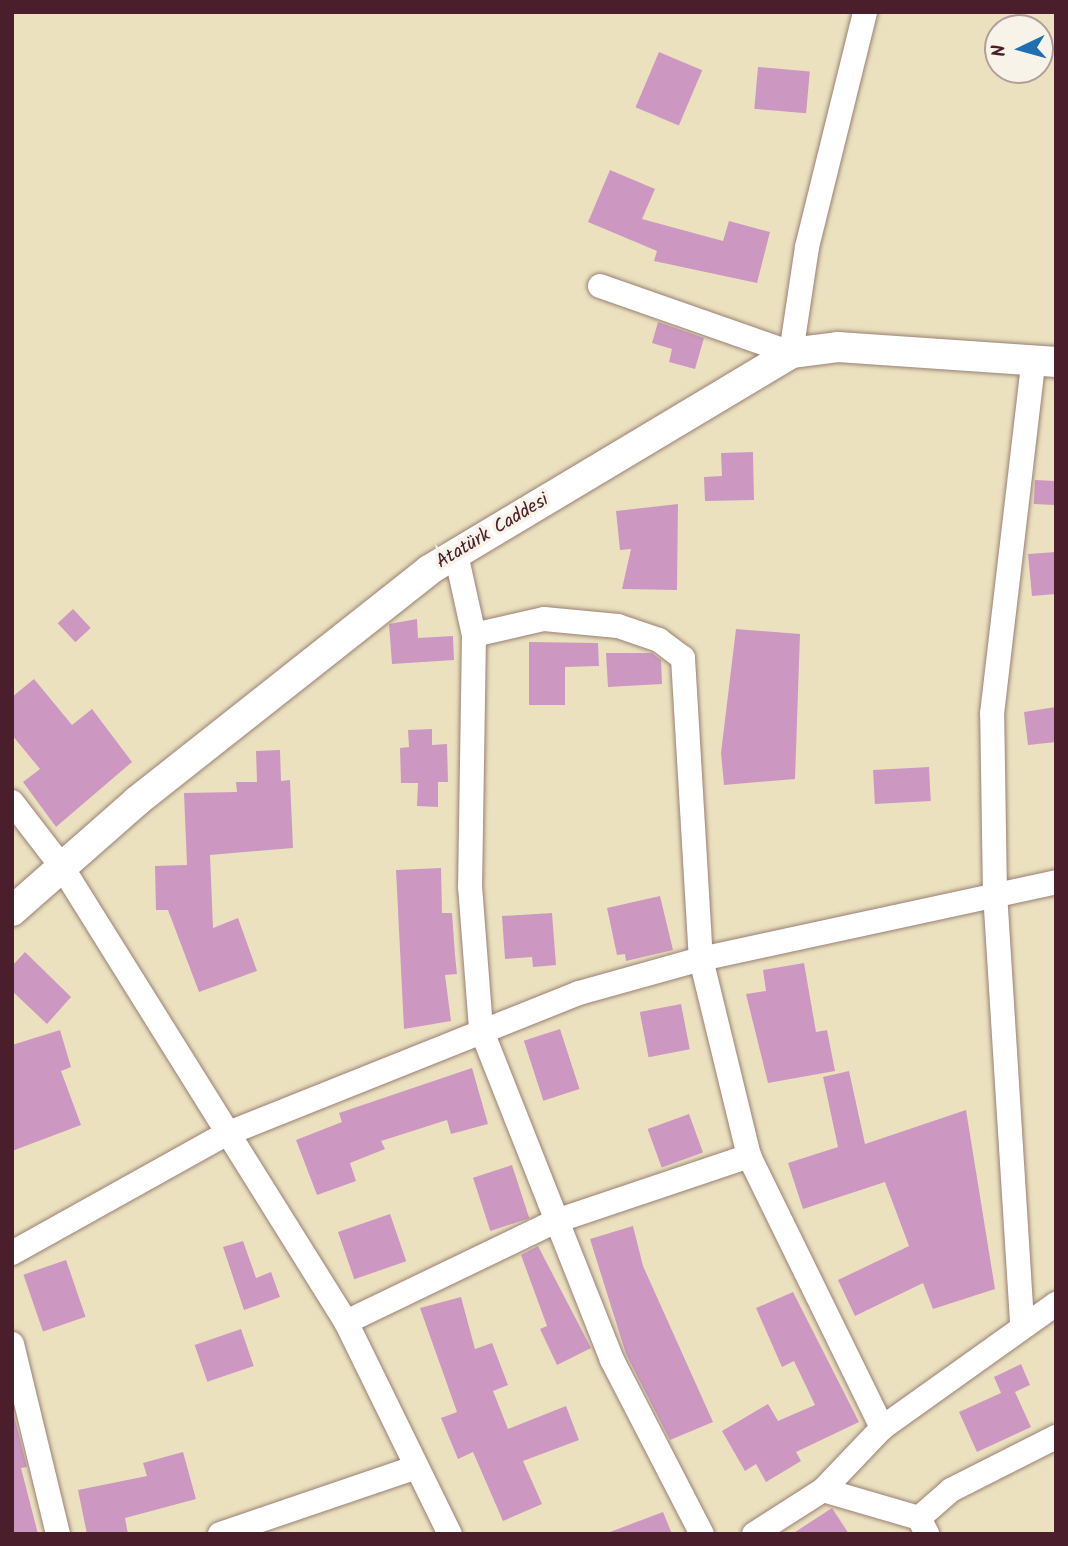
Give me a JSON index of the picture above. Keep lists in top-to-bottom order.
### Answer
{
  "streets": {
    "street": ["Atatürk Caddesi"]
  },
  "north": "left"
}
